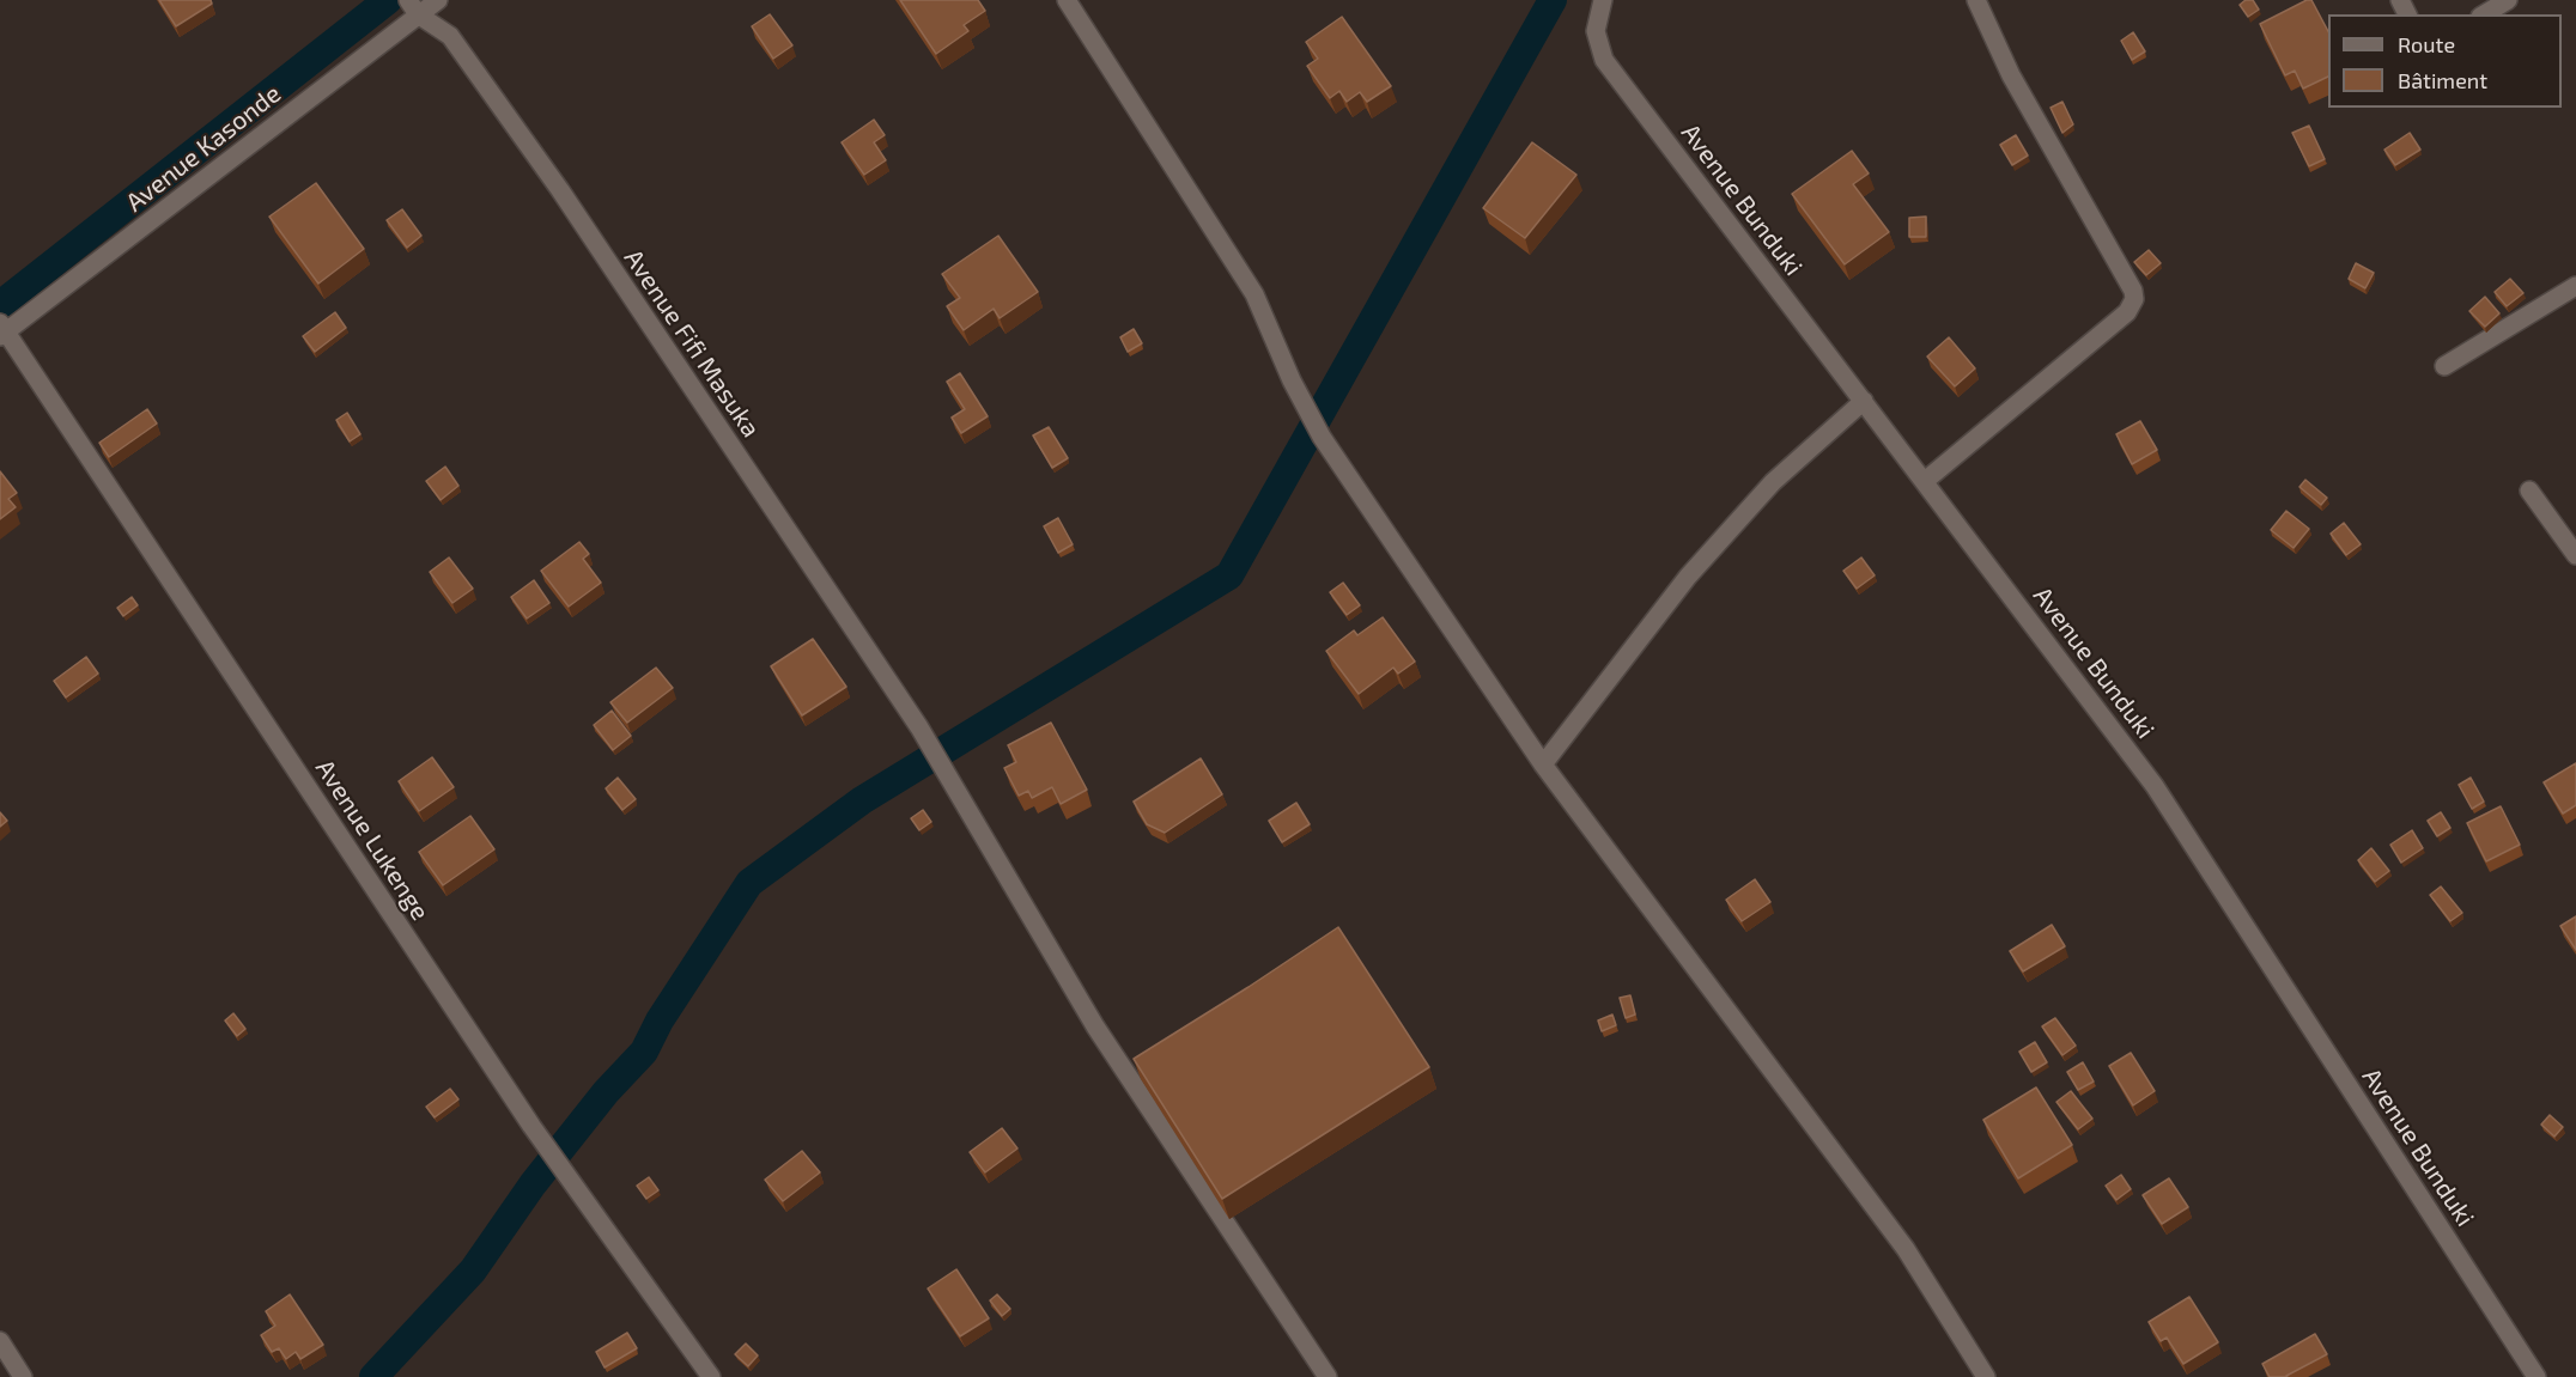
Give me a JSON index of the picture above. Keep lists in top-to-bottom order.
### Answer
{
  "streets": {
    "street": [
      "Avenue Kasonde",
      "Avenue Bunduki",
      "Avenue Fifi Masuka",
      "Avenue Lukenge"
    ]
  },
  "crossings": [
    ["Avenue Kasonde", "Avenue Fifi Masuka"],
    ["Avenue Kasonde", "Avenue Lukenge"]
  ],
  "legend": ["Route", "Bâtiment"]
}
